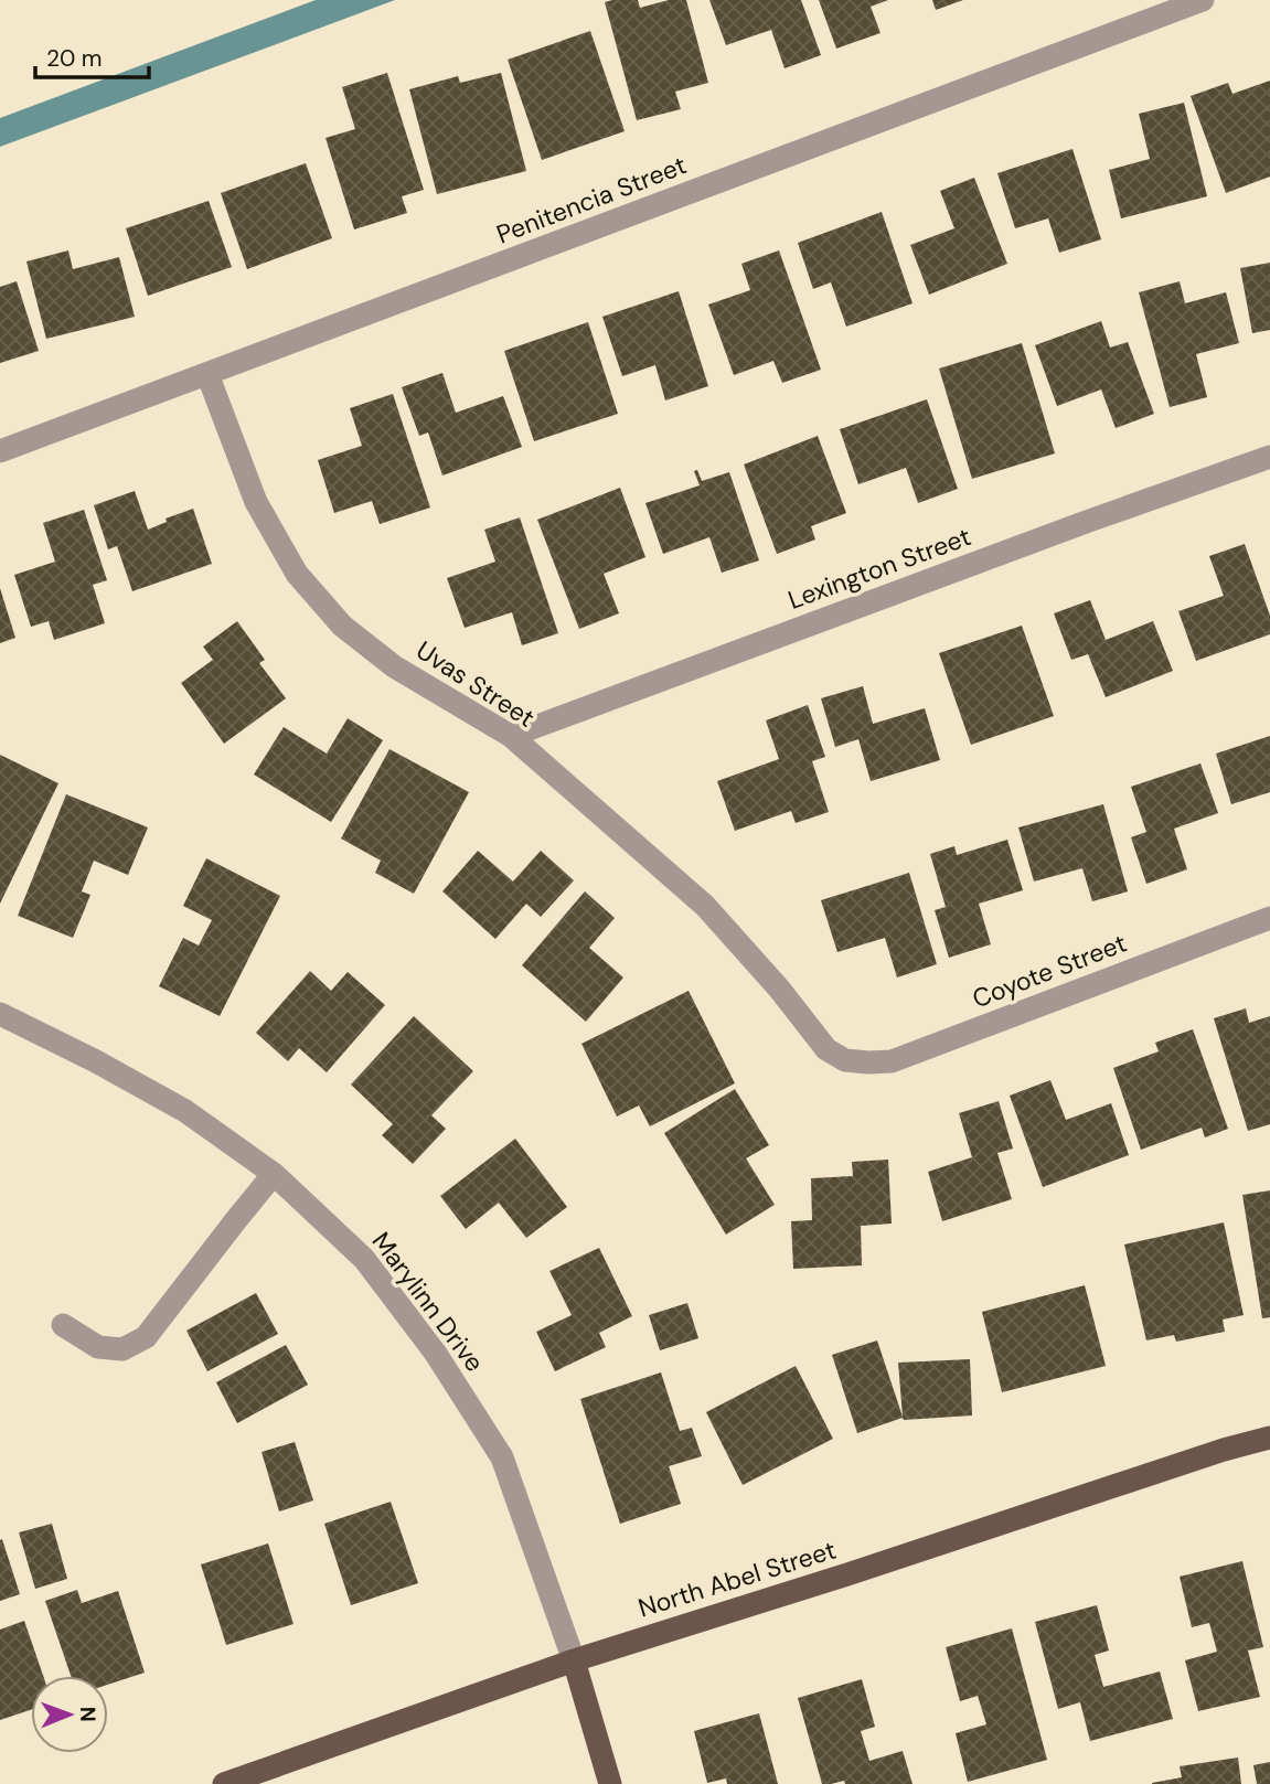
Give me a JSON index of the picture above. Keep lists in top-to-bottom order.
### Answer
{
  "streets": {
    "main road": ["Marylinn Drive", "North Abel Street"],
    "street": [
      "Penitencia Street",
      "Lexington Street",
      "Uvas Street",
      "Coyote Street"
    ]
  },
  "crossings": [
    ["Penitencia Street", "Uvas Street"],
    ["Lexington Street", "Uvas Street"],
    ["Uvas Street", "Coyote Street"],
    ["Marylinn Drive", "North Abel Street"]
  ],
  "scale_bar": "20 m",
  "north": "right"
}
